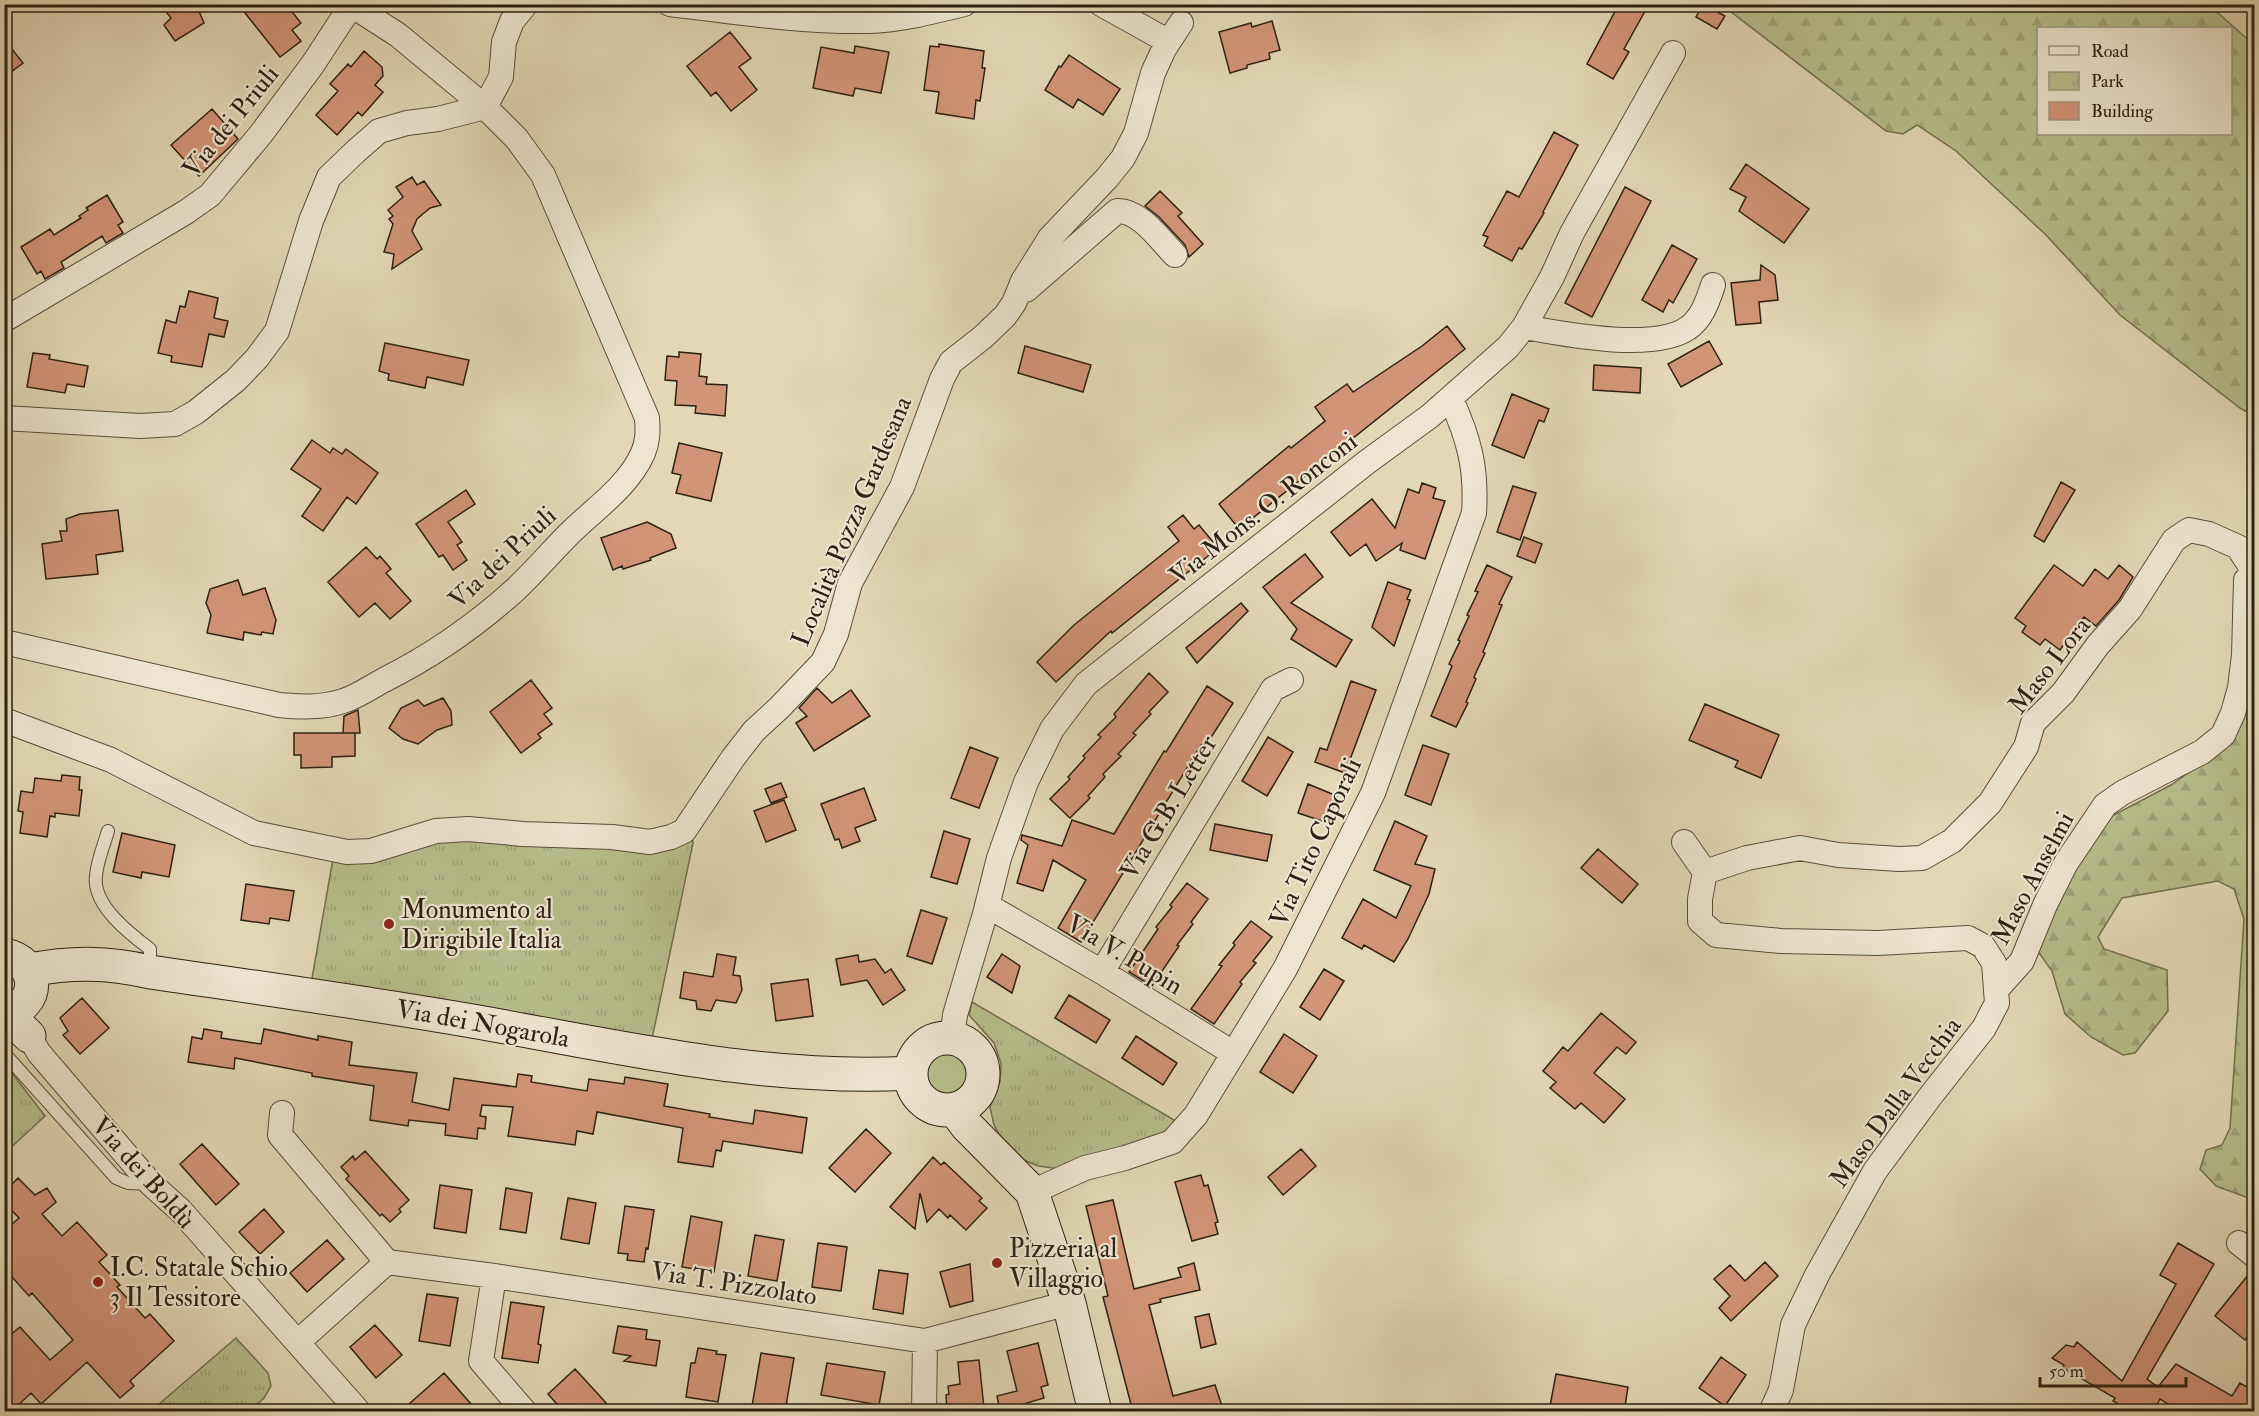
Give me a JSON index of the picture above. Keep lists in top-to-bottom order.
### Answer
{
  "streets": {
    "street": [
      "Via dei Priuli",
      "Via Mons. O. Ronconi",
      "Località Pozza Gardesana",
      "Maso Lora",
      "Via G.B. Letter",
      "Via Tito Caporali",
      "Maso Anselmi",
      "Via V. Pupin",
      "Via dei Nogarola",
      "Maso Dalla Vecchia",
      "Via dei Boldù",
      "Via T. Pizzolato"
    ]
  },
  "crossings": [
    ["Via Mons. O. Ronconi", "Via Tito Caporali"],
    ["Via Mons. O. Ronconi", "Via V. Pupin"],
    ["Via Mons. O. Ronconi", "Via dei Nogarola"],
    ["Maso Lora", "Maso Anselmi"],
    ["Via G.B. Letter", "Via V. Pupin"],
    ["Via Tito Caporali", "Via V. Pupin"],
    ["Maso Anselmi", "Maso Dalla Vecchia"],
    ["Via dei Nogarola", "Via dei Boldù"]
  ],
  "places": ["Monumento al Dirigibile Italia", "Pizzeria al Villaggio", "I.C. Statale Schio 3 Il Tessitore"],
  "legend": ["Road", "Park", "Building"],
  "scale_bar": "50 m"
}
